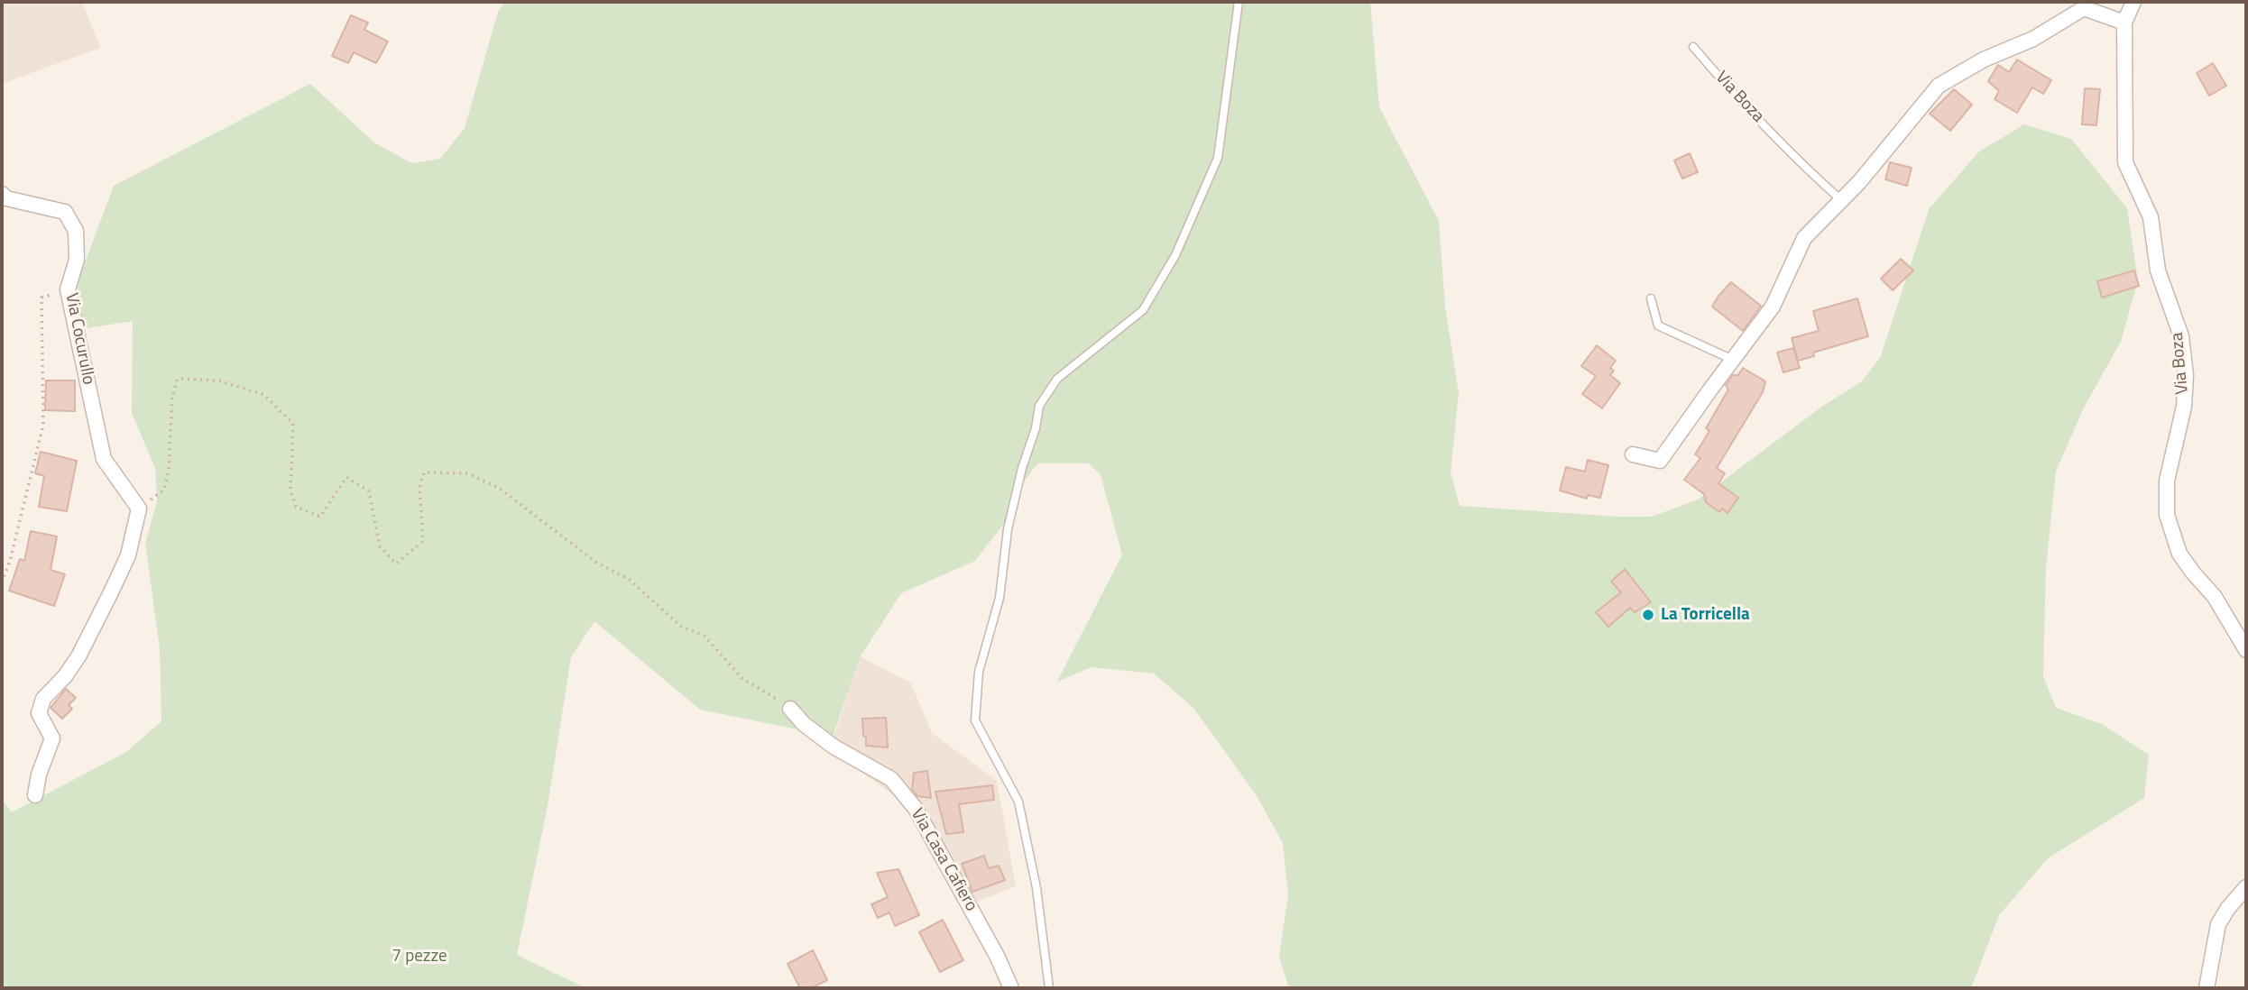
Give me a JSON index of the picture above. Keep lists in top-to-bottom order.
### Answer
{
  "streets": {
    "street": ["Via Boza", "Via Cocurullo", "Via Casa Cafiero"]
  },
  "parks": ["7 pezze"],
  "places": ["La Torricella"]
}
